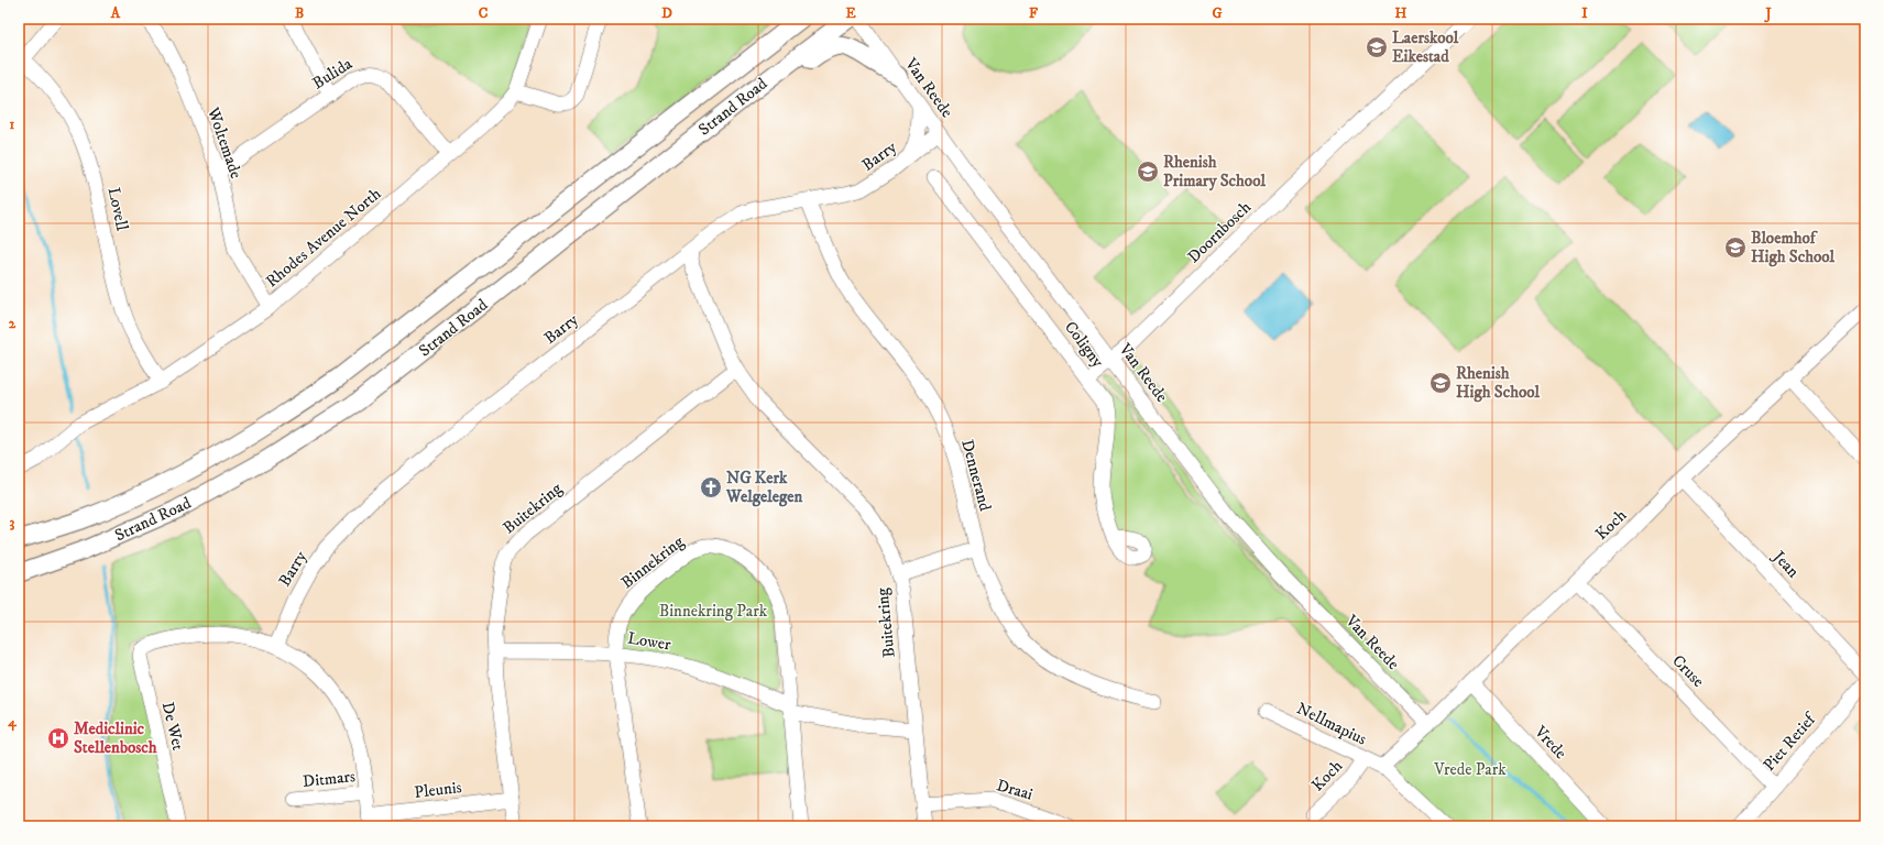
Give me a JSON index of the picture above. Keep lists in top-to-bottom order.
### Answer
{
  "streets": {
    "main road": ["Strand Road"],
    "street": [
      "Bulida",
      "Van Reede",
      "Woltemade",
      "Barry",
      "Lovell",
      "Doornbosch",
      "Rhodes Avenue North",
      "Coligny",
      "Dennerand",
      "Buitekring",
      "Koch",
      "Binnekring",
      "Jean",
      "Lower",
      "Cruse",
      "Nellmapius",
      "De Wet",
      "Vrede",
      "Piet Retief",
      "Ditmars",
      "Pleunis",
      "Draai"
    ]
  },
  "crossings": [
    ["Bulida", "Woltemade"],
    ["Bulida", "Rhodes Avenue North"],
    ["Van Reede", "Barry"],
    ["Van Reede", "Doornbosch"],
    ["Van Reede", "Koch"],
    ["Woltemade", "Rhodes Avenue North"],
    ["Barry", "Dennerand"],
    ["Barry", "Buitekring"],
    ["Barry", "De Wet"],
    ["Lovell", "Rhodes Avenue North"],
    ["Doornbosch", "Coligny"],
    ["Buitekring", "Lower"],
    ["Buitekring", "Pleunis"],
    ["Buitekring", "Draai"],
    ["Koch", "Jean"],
    ["Koch", "Cruse"],
    ["Koch", "Nellmapius"],
    ["Koch", "Vrede"],
    ["Binnekring", "Lower"],
    ["Cruse", "Piet Retief"]
  ],
  "parks": ["Binnekring Park", "Vrede Park"],
  "places": {
    "school or university": [
      "Laerskool Eikestad",
      "Rhenish Primary School",
      "Bloemhof High School",
      "Rhenish High School"
    ],
    "church": ["NG Kerk Welgelegen"],
    "hospital": ["Mediclinic Stellenbosch"]
  },
  "grid": {
    "columns": [
      "A",
      "B",
      "C",
      "D",
      "E",
      "F",
      "G",
      "H",
      "I",
      "J"
    ],
    "rows": [
      "1",
      "2",
      "3",
      "4"
    ]
  }
}
